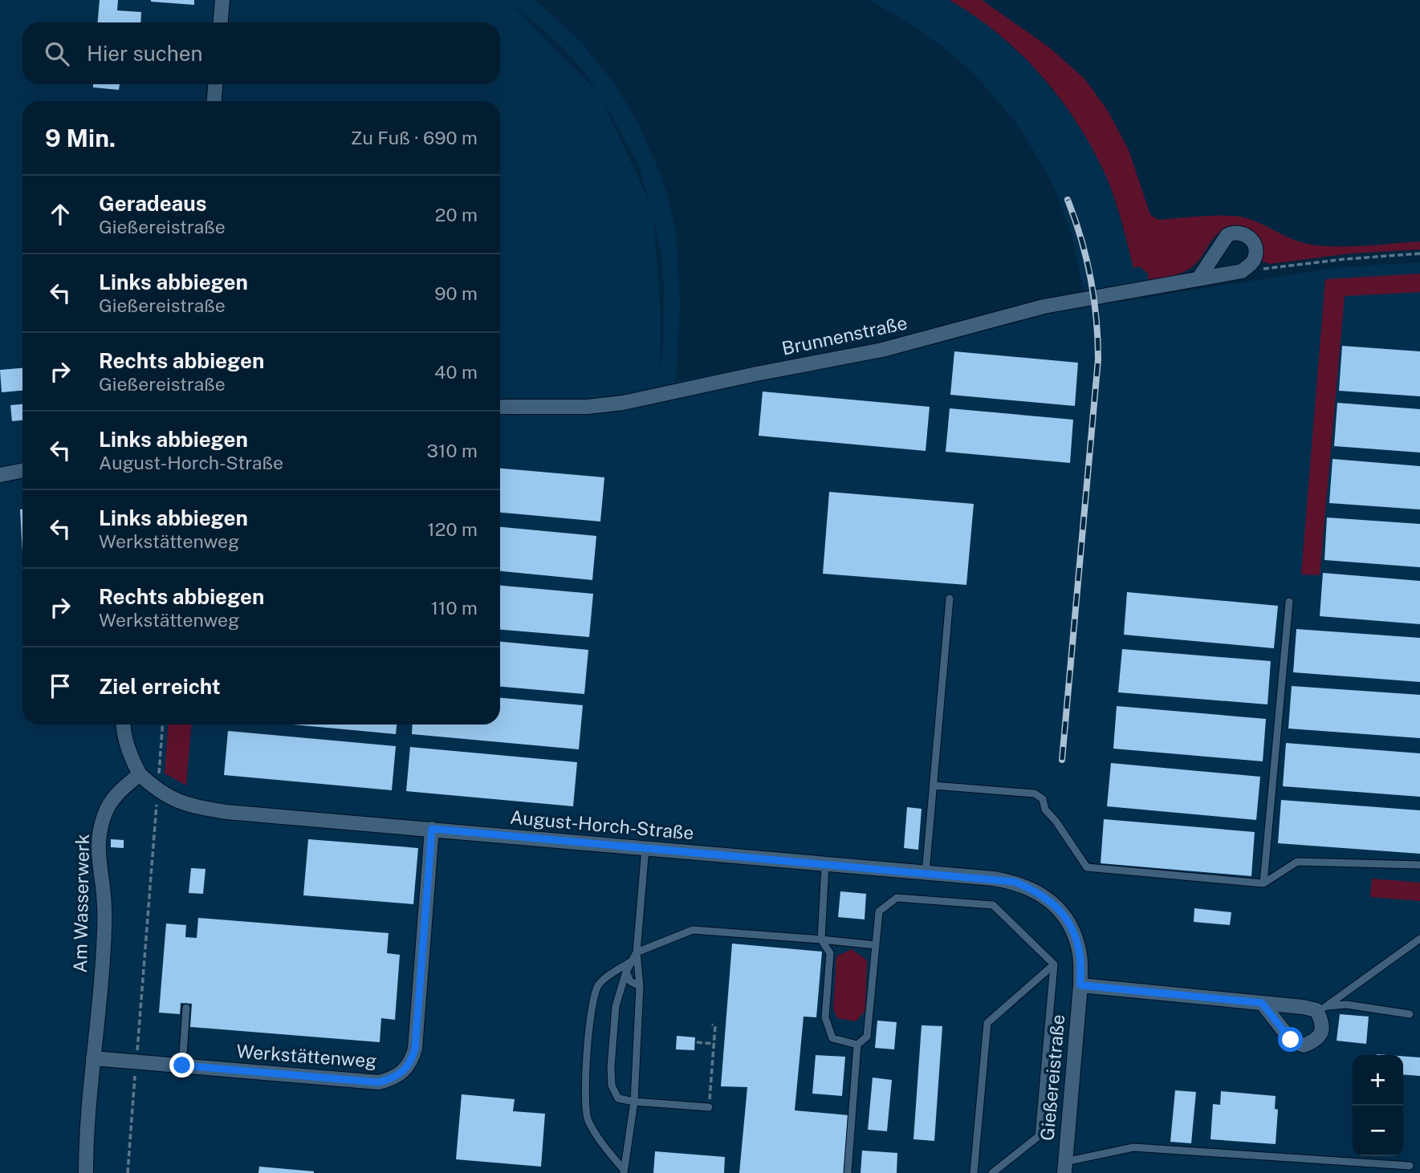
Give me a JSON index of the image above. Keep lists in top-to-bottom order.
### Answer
{
  "streets": {
    "street": [
      "Brunnenstraße",
      "August-Horch-Straße",
      "Am Wasserwerk",
      "Werkstättenweg",
      "Gießereistraße"
    ]
  },
  "crossings": [
    ["August-Horch-Straße", "Am Wasserwerk"],
    ["August-Horch-Straße", "Werkstättenweg"],
    ["August-Horch-Straße", "Gießereistraße"],
    ["Am Wasserwerk", "Werkstättenweg"]
  ],
  "page": {
    "search": "Hier suchen",
    "heading": ["9 Min.", "Zu Fuß · 690 m"],
    "list": [
      ["Geradeaus", "Gießereistraße", "20 m"],
      ["Links abbiegen", "Gießereistraße", "90 m"],
      ["Rechts abbiegen", "Gießereistraße", "40 m"],
      ["Links abbiegen", "August-Horch-Straße", "310 m"],
      ["Links abbiegen", "Werkstättenweg", "120 m"],
      ["Rechts abbiegen", "Werkstättenweg", "110 m"],
      "Ziel erreicht"
    ],
    "map_buttons": ["+", "−"]
  }
}
